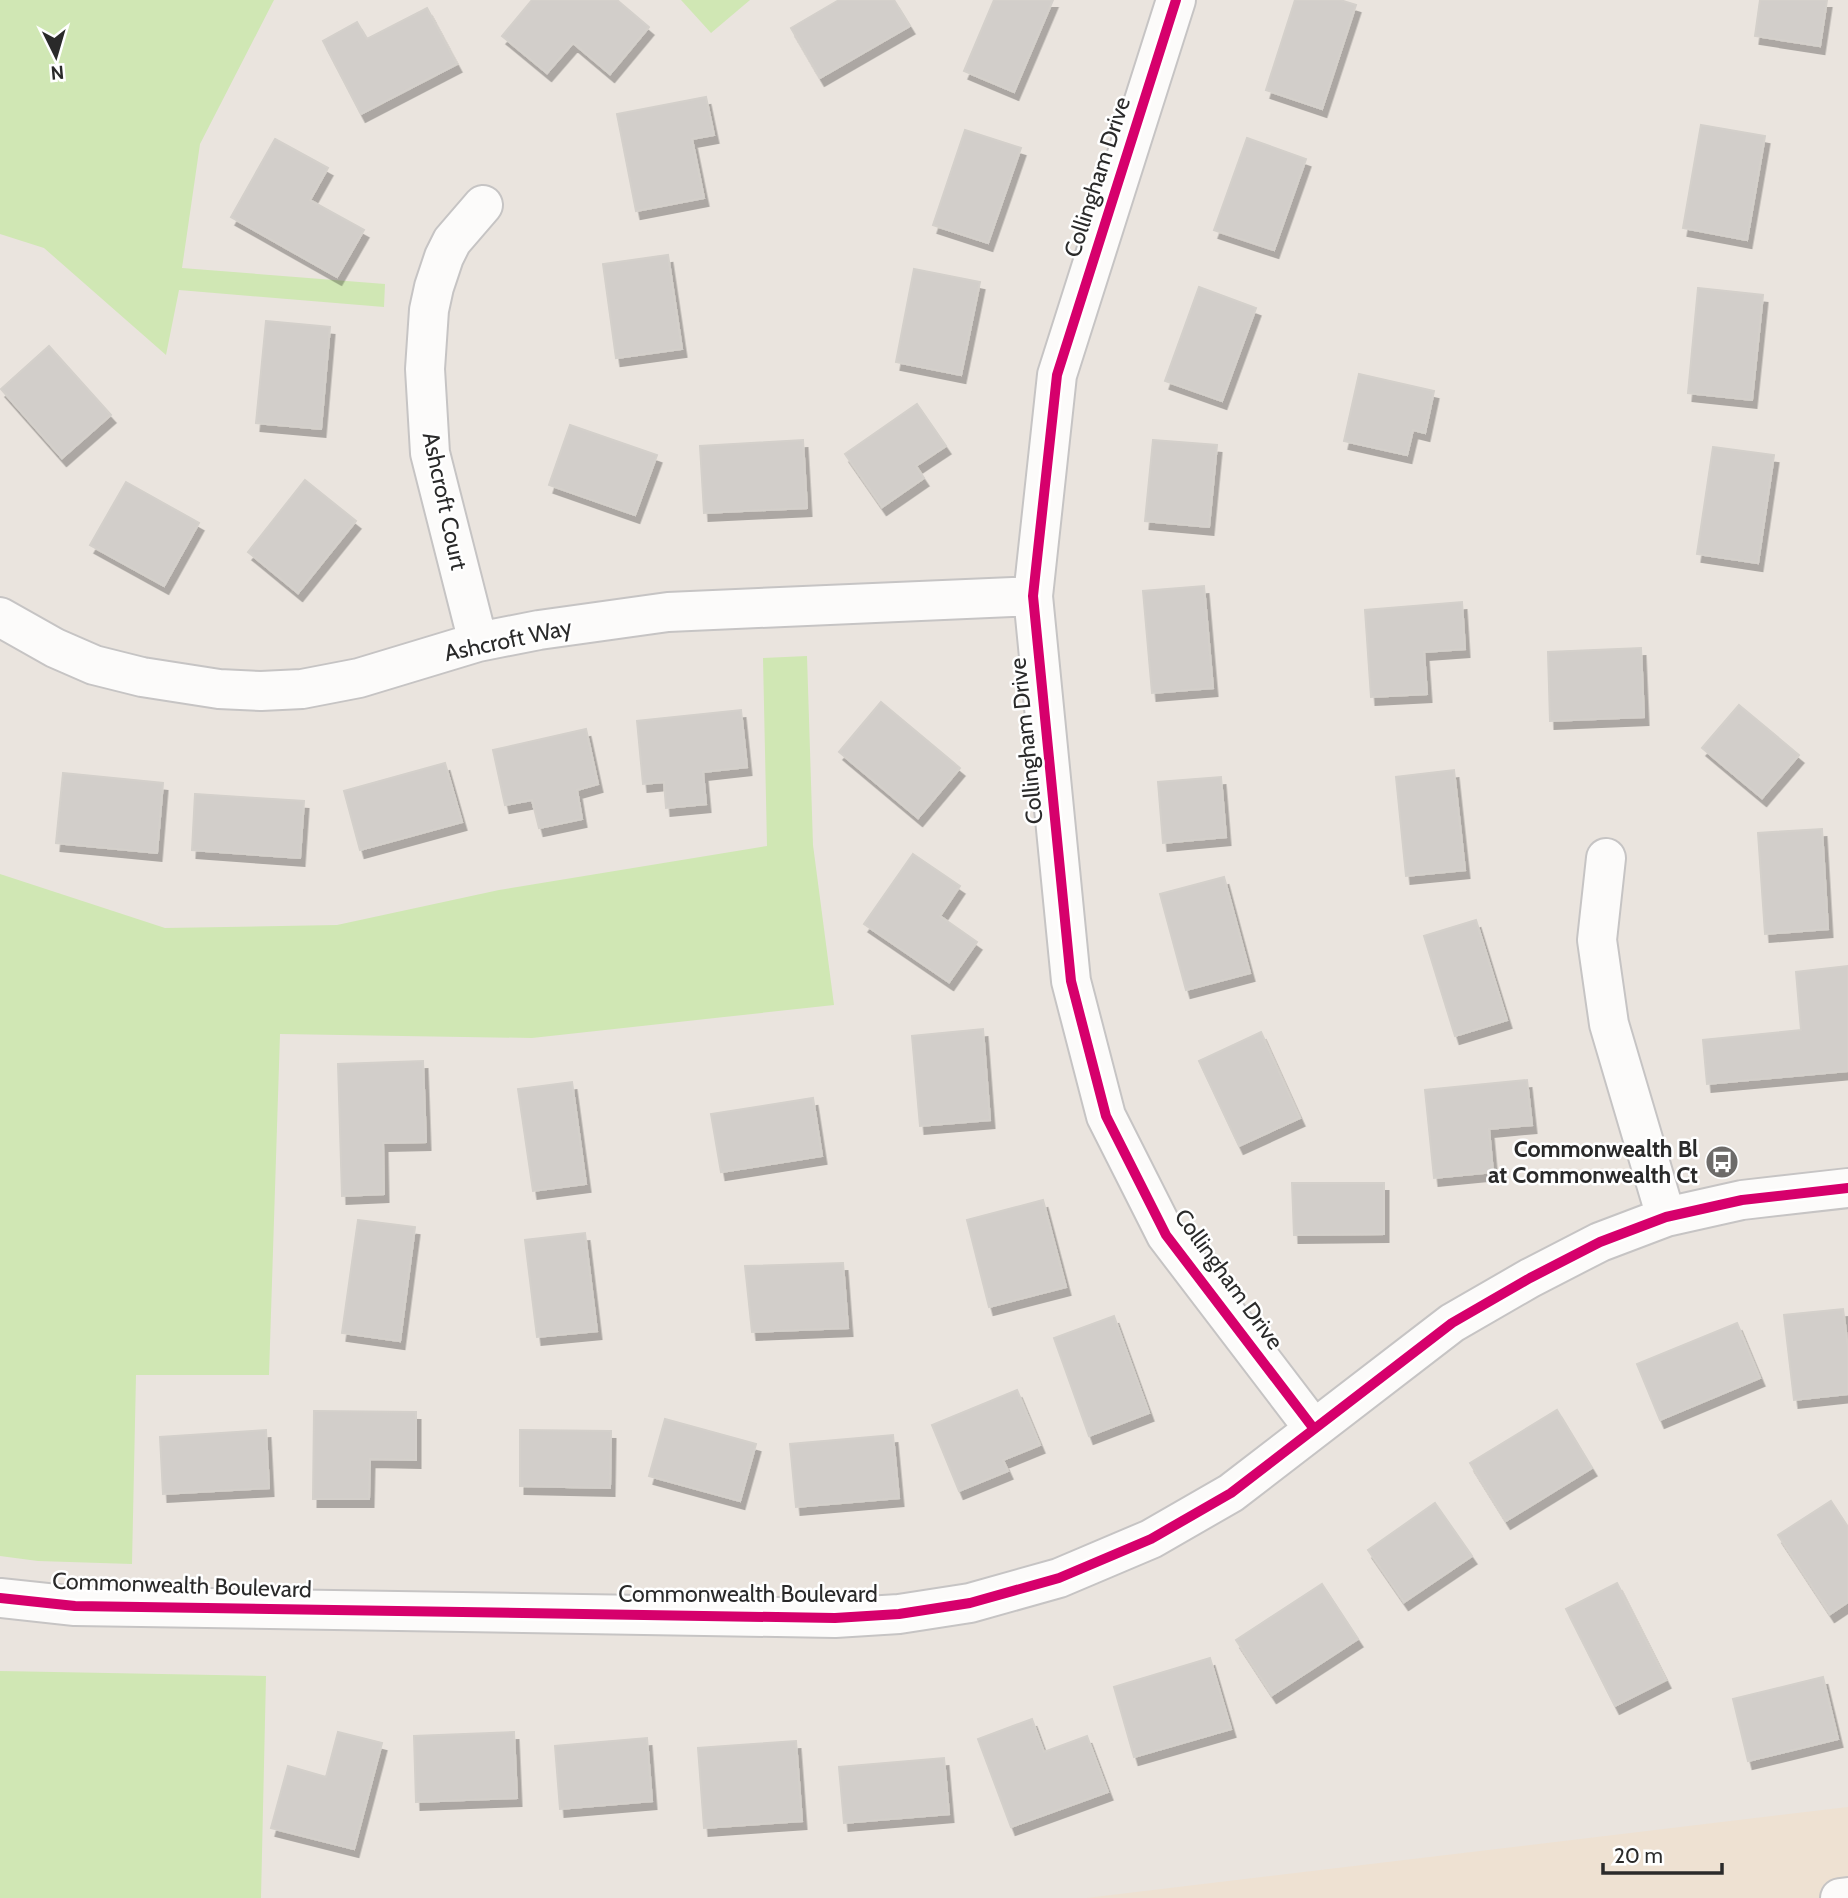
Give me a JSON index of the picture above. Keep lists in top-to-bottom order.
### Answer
{
  "streets": {
    "street": [
      "Collingham Drive",
      "Ashcroft Court",
      "Ashcroft Way",
      "Commonwealth Boulevard"
    ]
  },
  "crossings": [
    ["Collingham Drive", "Ashcroft Way"],
    ["Collingham Drive", "Commonwealth Boulevard"],
    ["Ashcroft Court", "Ashcroft Way"]
  ],
  "places": {
    "bus stop": ["Commonwealth Bl at Commonwealth Ct"]
  },
  "scale_bar": "20 m",
  "north": "bottom"
}
